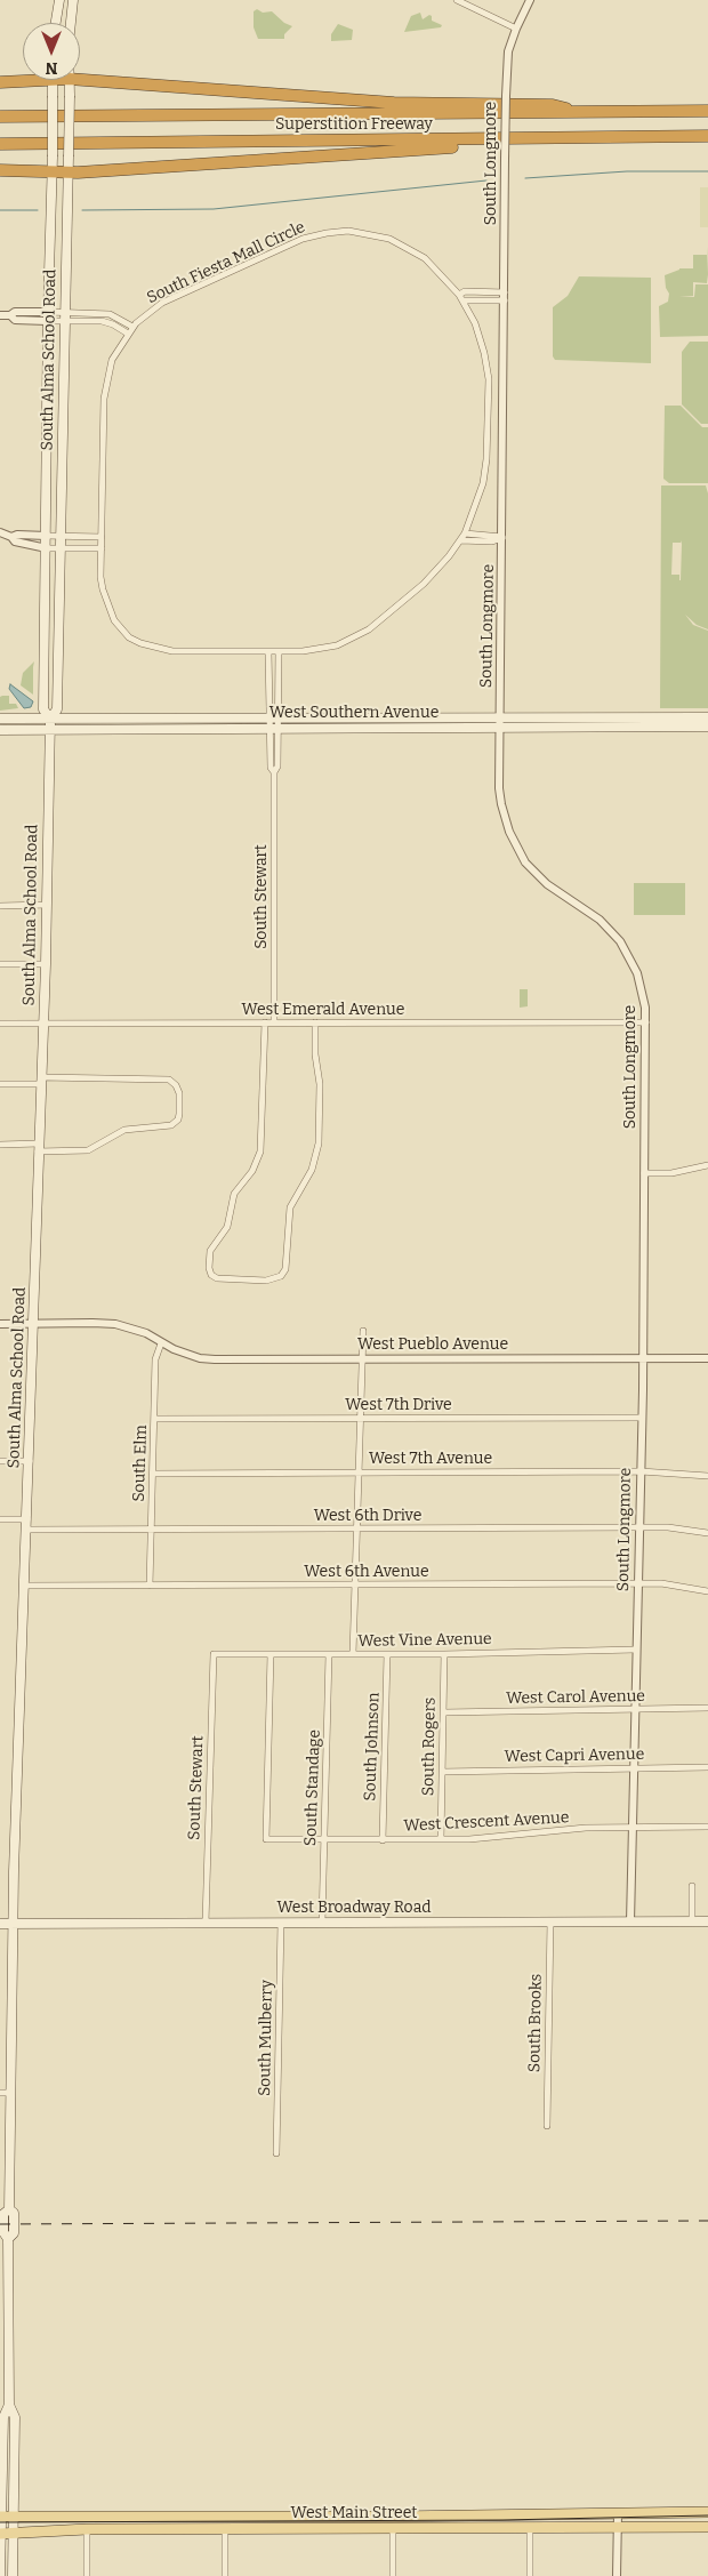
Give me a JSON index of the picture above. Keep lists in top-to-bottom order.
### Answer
{
  "streets": {
    "highway": ["Superstition Freeway"],
    "main road": [
      "South Alma School Road",
      "West Southern Avenue",
      "West Broadway Road",
      "West Main Street"
    ],
    "street": [
      "South Longmore",
      "South Fiesta Mall Circle",
      "South Stewart",
      "West Emerald Avenue",
      "West Pueblo Avenue",
      "West 7th Drive",
      "West 7th Avenue",
      "South Elm",
      "West 6th Drive",
      "West 6th Avenue",
      "West Vine Avenue",
      "West Carol Avenue",
      "South Johnson",
      "South Rogers",
      "West Capri Avenue",
      "South Standage",
      "West Crescent Avenue",
      "South Brooks",
      "South Mulberry"
    ]
  },
  "crossings": [
    ["South Longmore", "West Southern Avenue"],
    ["South Longmore", "West Emerald Avenue"],
    ["South Longmore", "West Pueblo Avenue"],
    ["South Longmore", "West 7th Drive"],
    ["South Longmore", "West 7th Avenue"],
    ["South Longmore", "West 6th Drive"],
    ["South Longmore", "West 6th Avenue"],
    ["South Longmore", "West Vine Avenue"],
    ["South Longmore", "West Carol Avenue"],
    ["South Longmore", "West Capri Avenue"],
    ["South Longmore", "West Crescent Avenue"],
    ["South Longmore", "West Broadway Road"],
    ["South Fiesta Mall Circle", "South Stewart"],
    ["South Alma School Road", "West Southern Avenue"],
    ["South Alma School Road", "West Emerald Avenue"],
    ["South Alma School Road", "West Pueblo Avenue"],
    ["South Alma School Road", "West 6th Drive"],
    ["South Alma School Road", "West 6th Avenue"],
    ["South Alma School Road", "West Broadway Road"],
    ["South Alma School Road", "West Main Street"],
    ["West Southern Avenue", "South Stewart"],
    ["South Stewart", "West Emerald Avenue"],
    ["South Stewart", "West Vine Avenue"],
    ["South Stewart", "West Broadway Road"],
    ["West Pueblo Avenue", "South Elm"],
    ["West 7th Drive", "South Elm"],
    ["West 7th Avenue", "South Elm"],
    ["South Elm", "West 6th Drive"],
    ["South Elm", "West 6th Avenue"],
    ["West Vine Avenue", "South Johnson"],
    ["West Vine Avenue", "South Rogers"],
    ["West Vine Avenue", "South Standage"],
    ["West Vine Avenue", "West Crescent Avenue"],
    ["West Carol Avenue", "South Rogers"],
    ["South Johnson", "West Crescent Avenue"],
    ["South Rogers", "West Capri Avenue"],
    ["South Rogers", "West Crescent Avenue"],
    ["South Standage", "West Crescent Avenue"],
    ["South Standage", "West Broadway Road"],
    ["West Broadway Road", "South Brooks"],
    ["West Broadway Road", "South Mulberry"]
  ],
  "north": "bottom"
}
